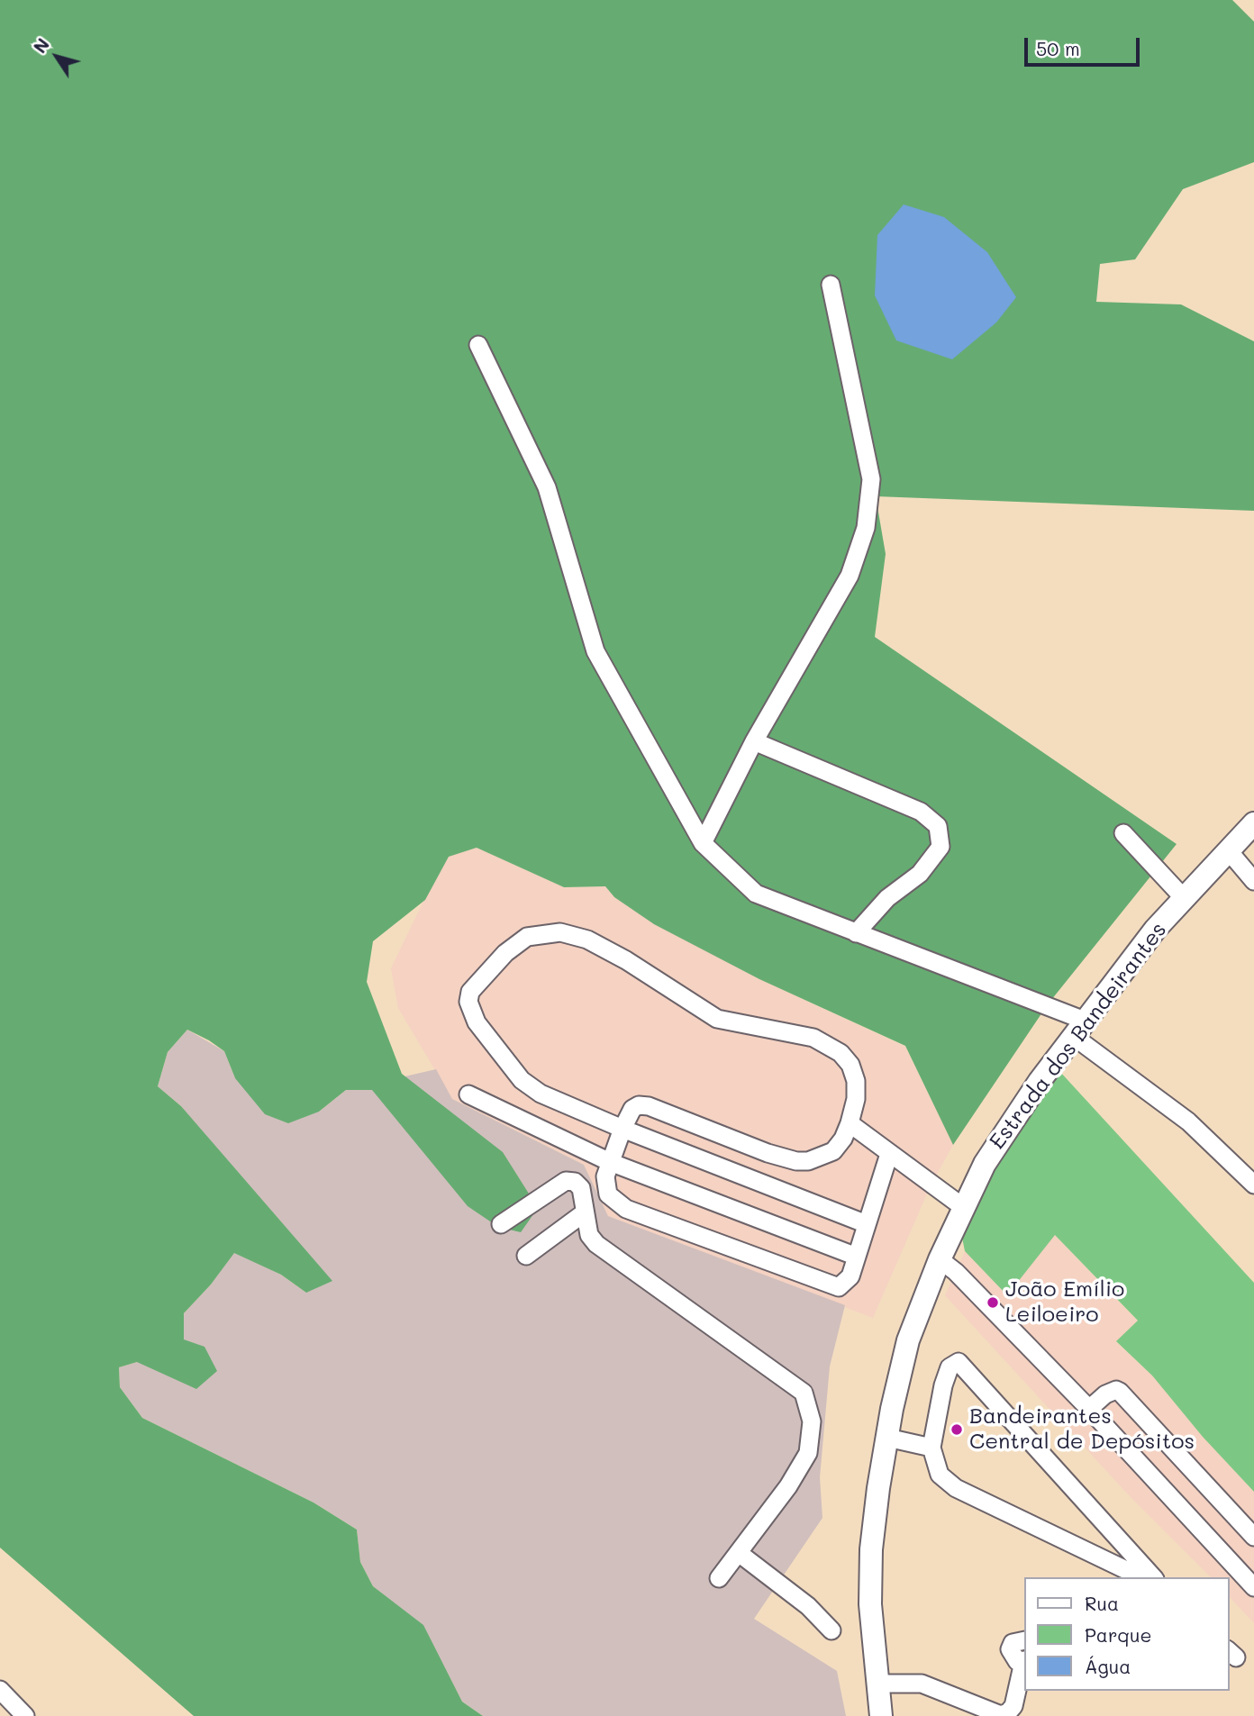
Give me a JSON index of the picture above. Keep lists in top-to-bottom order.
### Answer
{
  "streets": {
    "main road": ["Estrada dos Bandeirantes"]
  },
  "places": ["João Emílio Leiloeiro", "Bandeirantes Central de Depósitos"],
  "legend": ["Rua", "Parque", "Água"],
  "scale_bar": "50 m",
  "north": "top left"
}
